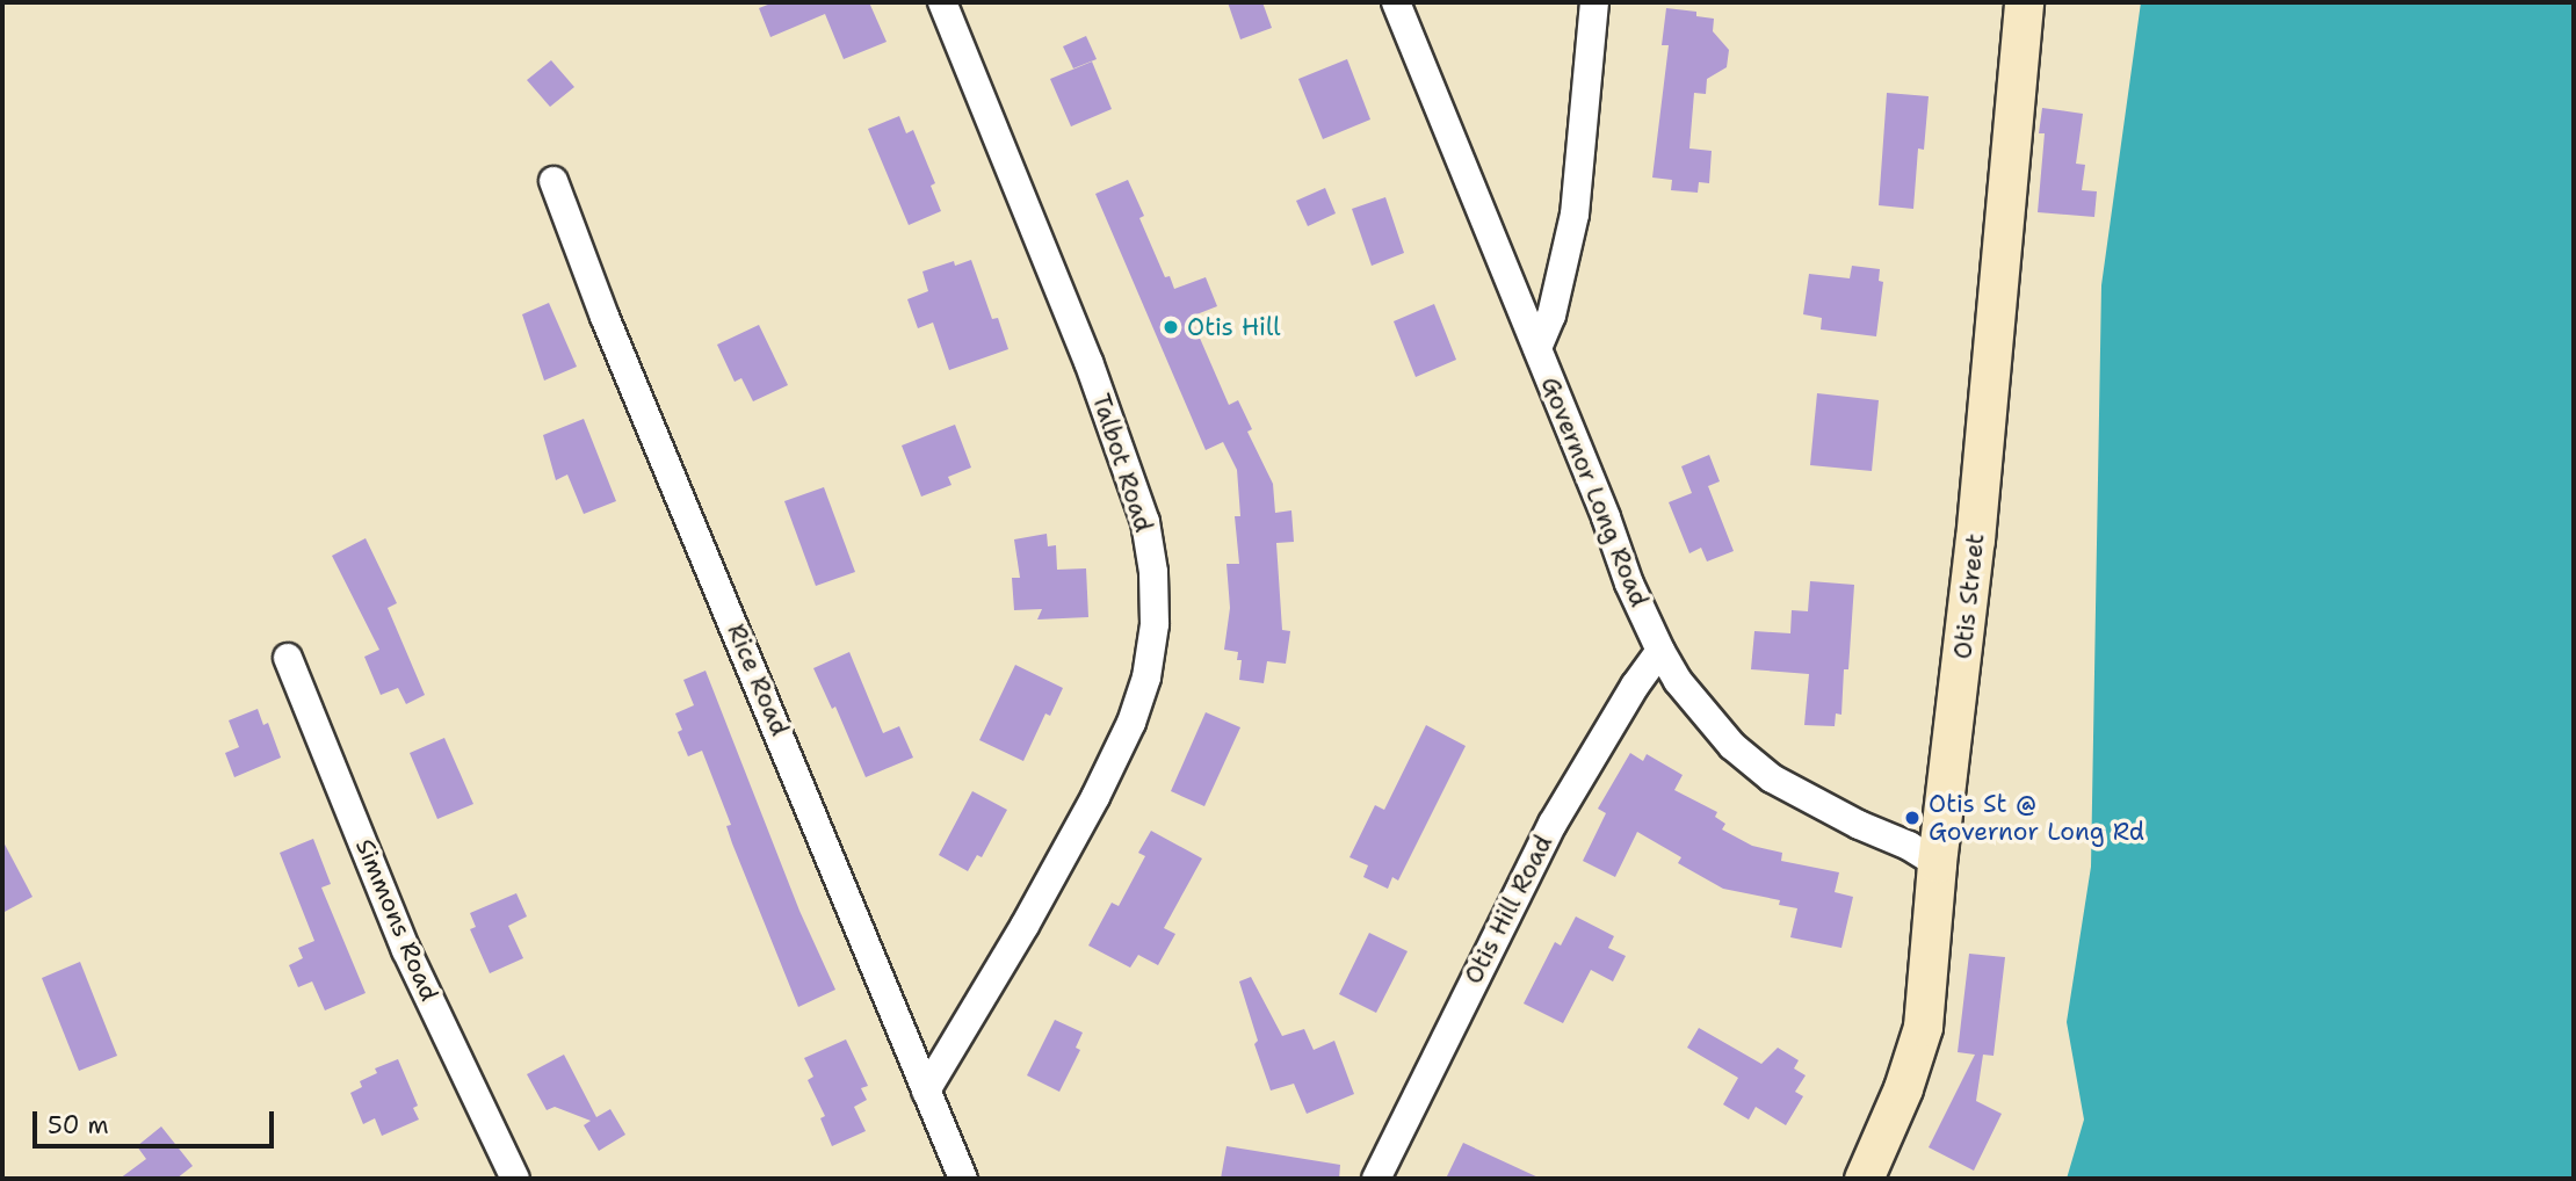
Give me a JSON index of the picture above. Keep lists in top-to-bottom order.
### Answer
{
  "streets": {
    "street": [
      "Talbot Road",
      "Governor Long Road",
      "Otis Street",
      "Rice Road",
      "Otis Hill Road",
      "Simmons Road"
    ]
  },
  "crossings": [
    ["Talbot Road", "Rice Road"],
    ["Governor Long Road", "Otis Street"],
    ["Governor Long Road", "Otis Hill Road"]
  ],
  "places": ["Otis Hill", "Otis St @ Governor Long Rd"],
  "scale_bar": "50 m"
}
